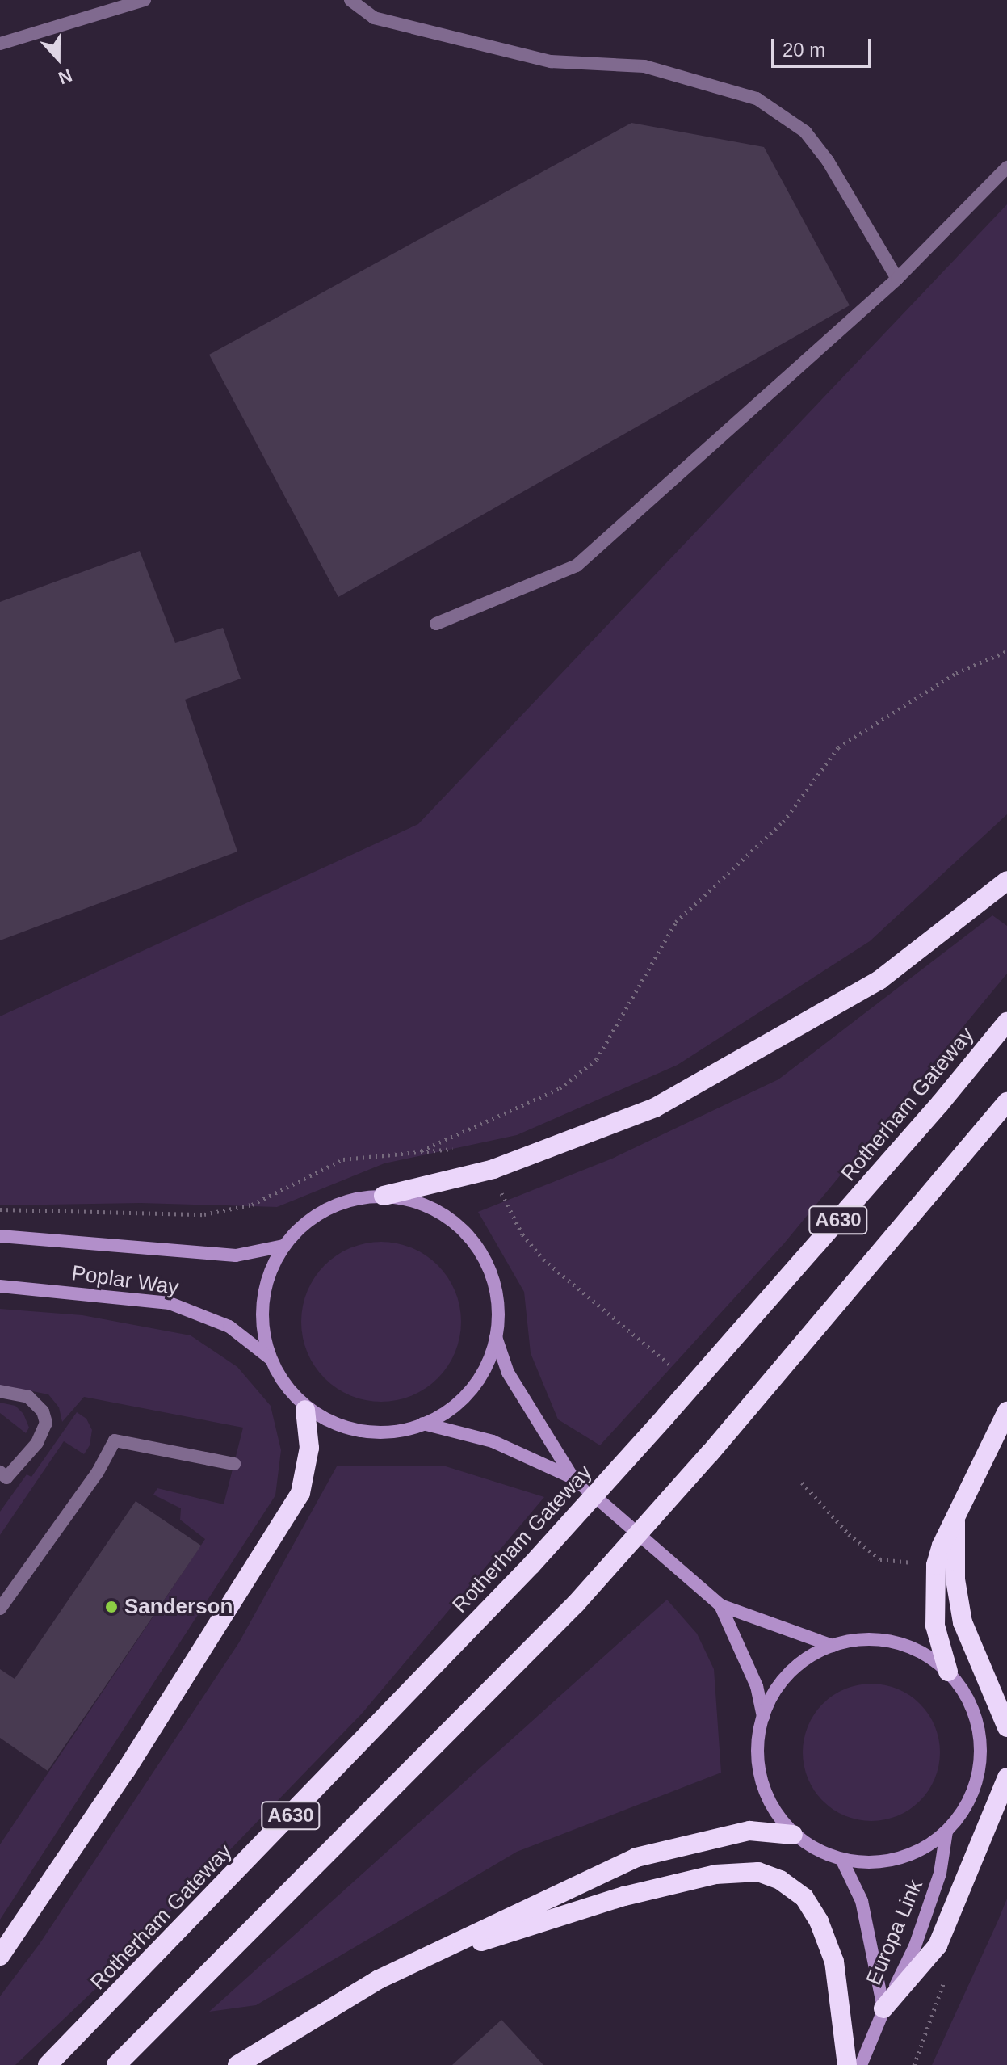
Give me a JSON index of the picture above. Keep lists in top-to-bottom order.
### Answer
{
  "streets": {
    "highway": ["Rotherham Gateway", "A630"],
    "main road": ["Poplar Way", "Europa Link"]
  },
  "places": ["Sanderson"],
  "scale_bar": "20 m",
  "north": "bottom"
}
